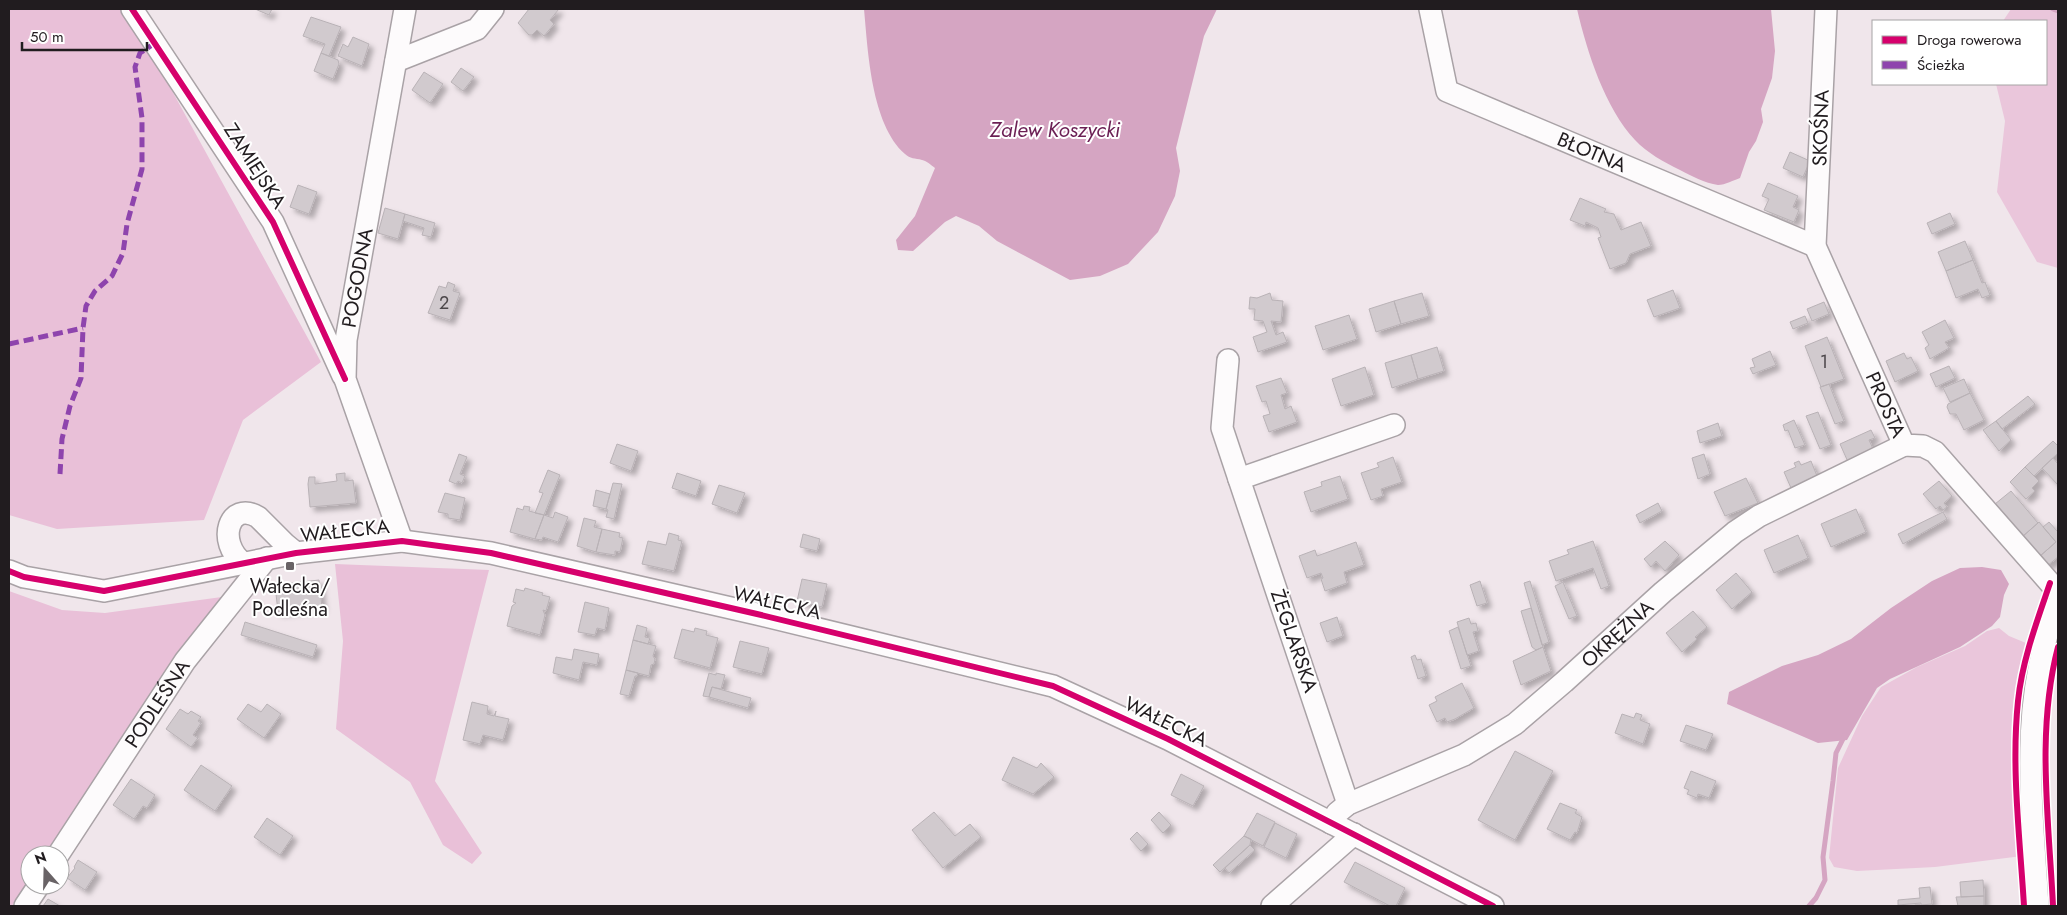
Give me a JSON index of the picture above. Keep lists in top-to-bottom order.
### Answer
{
  "streets": {
    "street": [
      "SKOŚNA",
      "BŁOTNA",
      "ZAMIEJSKA",
      "POGODNA",
      "PROSTA",
      "WAŁECKA",
      "OKRĘŻNA",
      "ŻEGLARSKA",
      "PODLEŚNA"
    ]
  },
  "crossings": [
    ["SKOŚNA", "BŁOTNA"],
    ["SKOŚNA", "PROSTA"],
    ["BŁOTNA", "PROSTA"],
    ["ZAMIEJSKA", "POGODNA"],
    ["POGODNA", "WAŁECKA"],
    ["PROSTA", "OKRĘŻNA"],
    ["WAŁECKA", "OKRĘŻNA"],
    ["WAŁECKA", "PODLEŚNA"],
    ["OKRĘŻNA", "ŻEGLARSKA"]
  ],
  "water": ["Zalew Koszycki"],
  "places": {
    "transit": ["Wałecka/ Podleśna"]
  },
  "house_numbers": ["2", "1"],
  "legend": ["Droga rowerowa", "Ścieżka"],
  "scale_bar": "50 m",
  "north": "top"
}
